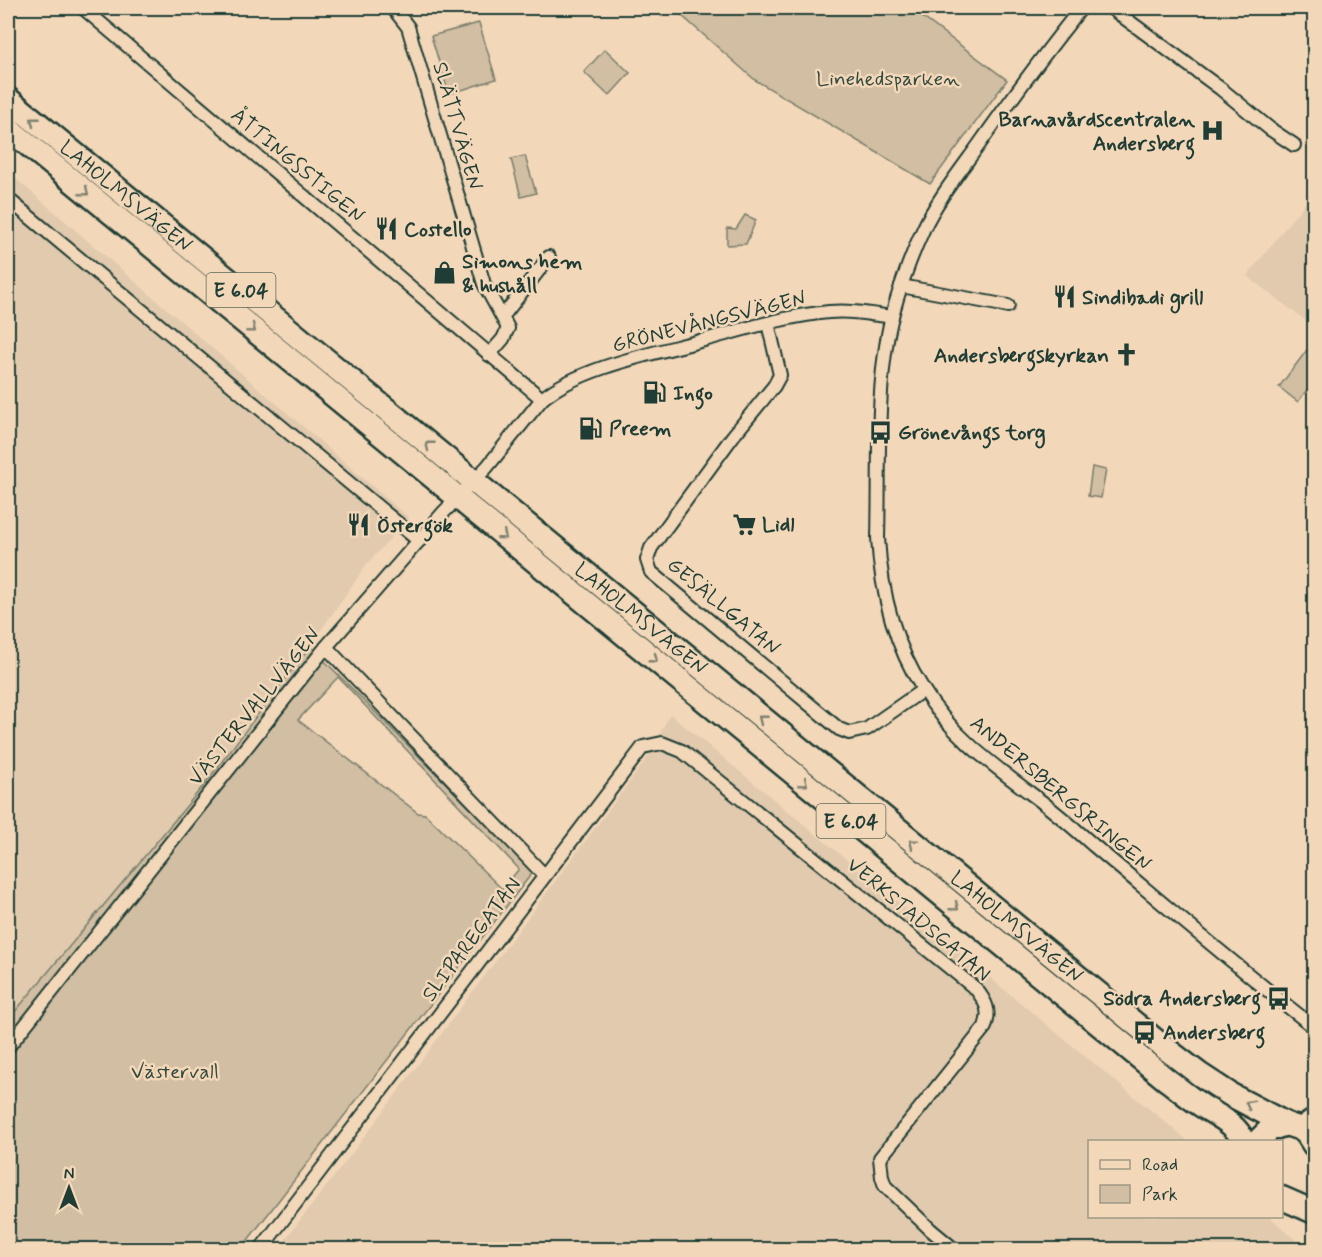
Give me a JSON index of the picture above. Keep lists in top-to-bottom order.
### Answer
{
  "streets": {
    "highway": ["LAHOLMSVÄGEN", "E 6.04"],
    "street": [
      "SLÄTTVÄGEN",
      "ÅTTINGSSTIGEN",
      "GRÖNEVÅNGSVÄGEN",
      "GESÄLLGATAN",
      "VÄSTERVALLVÄGEN",
      "ANDERSBERGSRINGEN",
      "VERKSTADSGATAN",
      "SLIPAREGATAN"
    ]
  },
  "crossings": [
    ["ÅTTINGSSTIGEN", "GRÖNEVÅNGSVÄGEN"],
    ["ÅTTINGSSTIGEN", "VÄSTERVALLVÄGEN"],
    ["LAHOLMSVÄGEN", "VÄSTERVALLVÄGEN"],
    ["GRÖNEVÅNGSVÄGEN", "GESÄLLGATAN"],
    ["GRÖNEVÅNGSVÄGEN", "VÄSTERVALLVÄGEN"],
    ["GRÖNEVÅNGSVÄGEN", "ANDERSBERGSRINGEN"],
    ["GESÄLLGATAN", "ANDERSBERGSRINGEN"],
    ["VÄSTERVALLVÄGEN", "SLIPAREGATAN"],
    ["VERKSTADSGATAN", "SLIPAREGATAN"]
  ],
  "parks": ["Linehedsparken", "Västervall"],
  "places": {
    "hospital": ["Barnavårdscentralen Andersberg"],
    "restaurant": ["Costello", "Sindibadi grill", "Östergök"],
    "shop": ["Simons hem & hushåll"],
    "church": ["Andersbergskyrkan"],
    "fuel station": ["Ingo", "Preem"],
    "bus stop": ["Grönevångs torg", "Södra Andersberg", "Andersberg"],
    "supermarket": ["Lidl"]
  },
  "legend": ["Road", "Park"],
  "north": "top"
}
